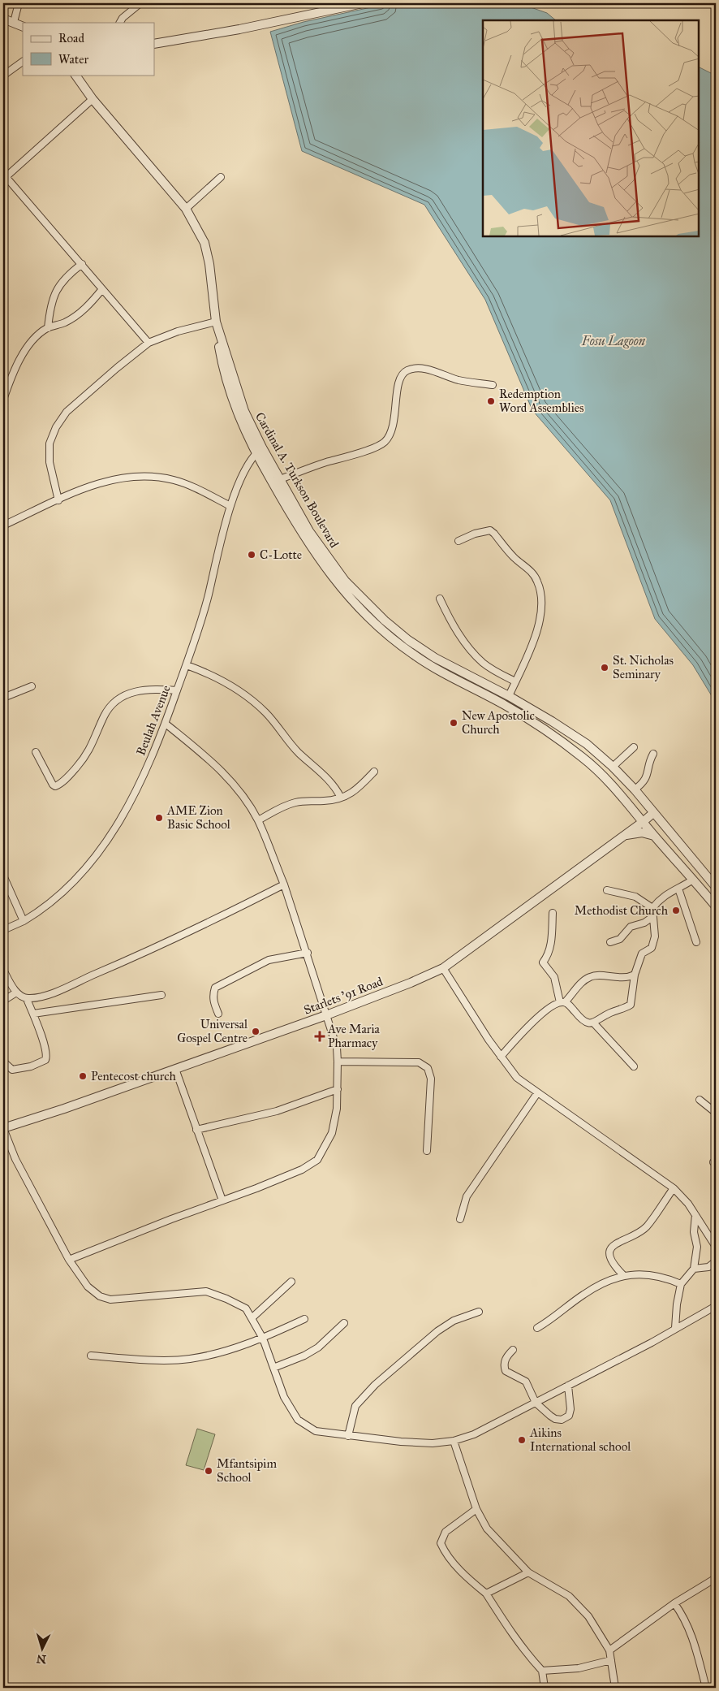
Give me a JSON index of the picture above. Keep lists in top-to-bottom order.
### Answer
{
  "streets": {
    "street": ["Cardinal A. Turkson Boulevard", "Beulah Avenue", "Starlets '91 Road"]
  },
  "crossings": [
    ["Cardinal A. Turkson Boulevard", "Beulah Avenue"],
    ["Cardinal A. Turkson Boulevard", "Starlets '91 Road"]
  ],
  "water": ["Fosu Lagoon"],
  "places": {
    "other": [
      "Redemption Word Assemblies",
      "C-Lotte",
      "St. Nicholas Seminary",
      "New Apostolic Church",
      "AME Zion Basic School",
      "Methodist Church",
      "Universal Gospel Centre",
      "Pentecost church",
      "Aikins International school",
      "Mfantsipim School"
    ],
    "health": ["Ave Maria Pharmacy"]
  },
  "legend": ["Road", "Water"],
  "north": "bottom"
}
